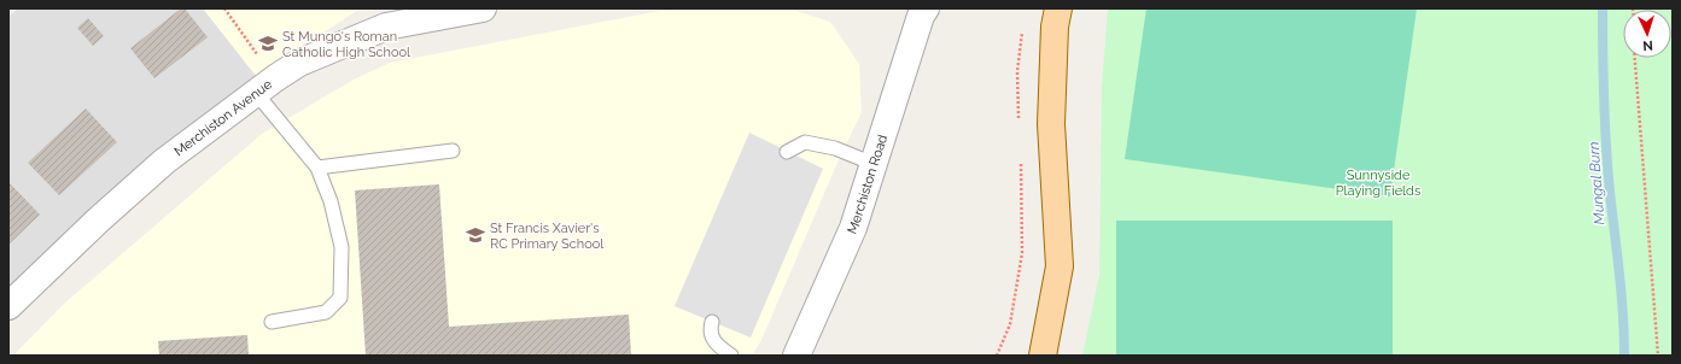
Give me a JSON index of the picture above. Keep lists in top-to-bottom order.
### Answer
{
  "streets": {
    "street": ["Merchiston Avenue", "Merchiston Road"]
  },
  "water": ["Mungal Burn"],
  "parks": ["Sunnyside Playing Fields"],
  "places": {
    "school or university": ["St Mungo's Roman Catholic High School", "St Francis Xavier's RC Primary School"]
  },
  "north": "bottom"
}
